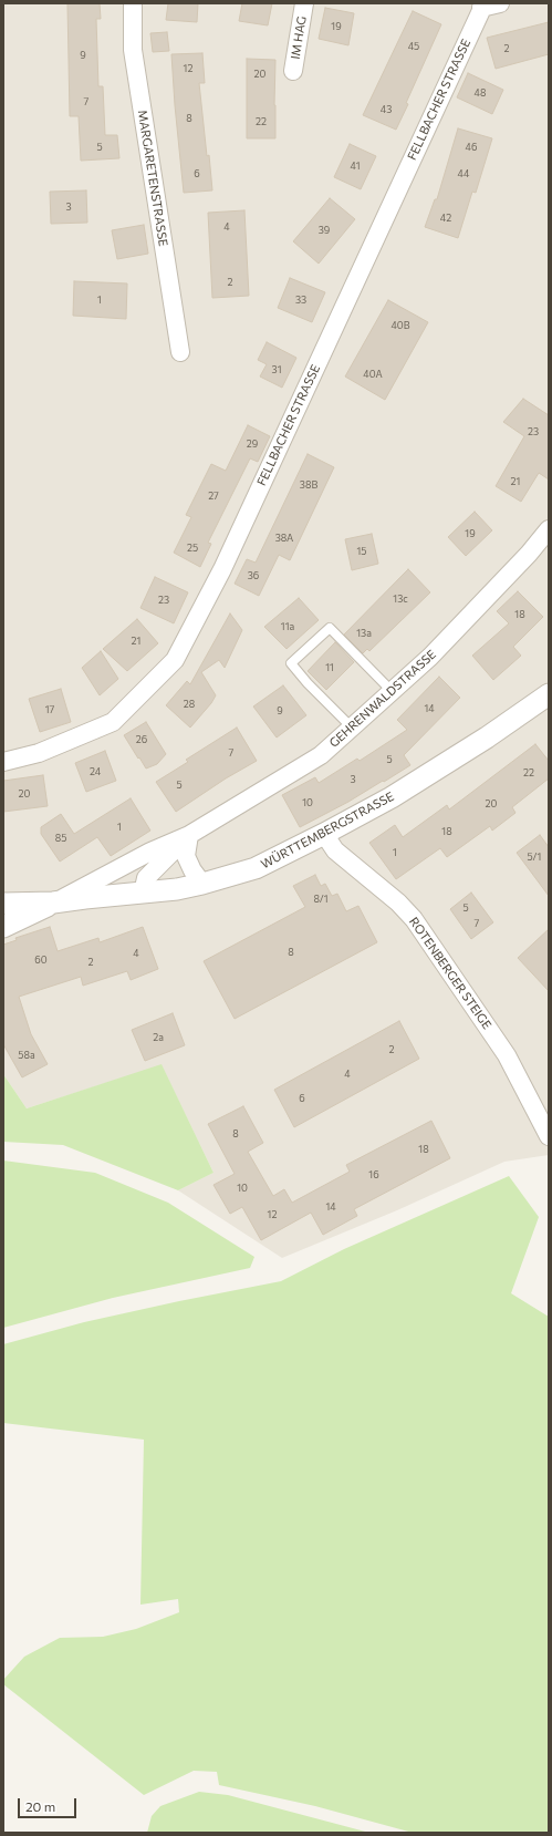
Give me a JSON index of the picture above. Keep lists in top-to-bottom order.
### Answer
{
  "streets": {
    "street": [
      "IM HAG",
      "FELLBACHER STRASSE",
      "MARGARETENSTRASSE",
      "GEHRENWALDSTRASSE",
      "WÜRTTEMBERGSTRASSE",
      "ROTENBERGER STEIGE"
    ]
  },
  "crossings": [
    ["GEHRENWALDSTRASSE", "WÜRTTEMBERGSTRASSE"],
    ["WÜRTTEMBERGSTRASSE", "ROTENBERGER STEIGE"]
  ],
  "house_numbers": [
    "19",
    "45",
    "2",
    "9",
    "12",
    "20",
    "48",
    "7",
    "43",
    "8",
    "22",
    "5",
    "46",
    "41",
    "6",
    "44",
    "3",
    "42",
    "4",
    "39",
    "2",
    "1",
    "33",
    "40B",
    "31",
    "40A",
    "23",
    "29",
    "21",
    "38B",
    "27",
    "19",
    "38A",
    "25",
    "15",
    "36",
    "13c",
    "23",
    "18",
    "11a",
    "13a",
    "21",
    "11",
    "28",
    "14",
    "17",
    "9",
    "26",
    "7",
    "5",
    "24",
    "22",
    "3",
    "5",
    "20",
    "10",
    "20",
    "1",
    "18",
    "85",
    "1",
    "5/1",
    "8/1",
    "5",
    "7",
    "8",
    "4",
    "60",
    "2",
    "2a",
    "2",
    "58a",
    "4",
    "6",
    "8",
    "18",
    "16",
    "10",
    "14",
    "12"
  ],
  "scale_bar": "20 m"
}
